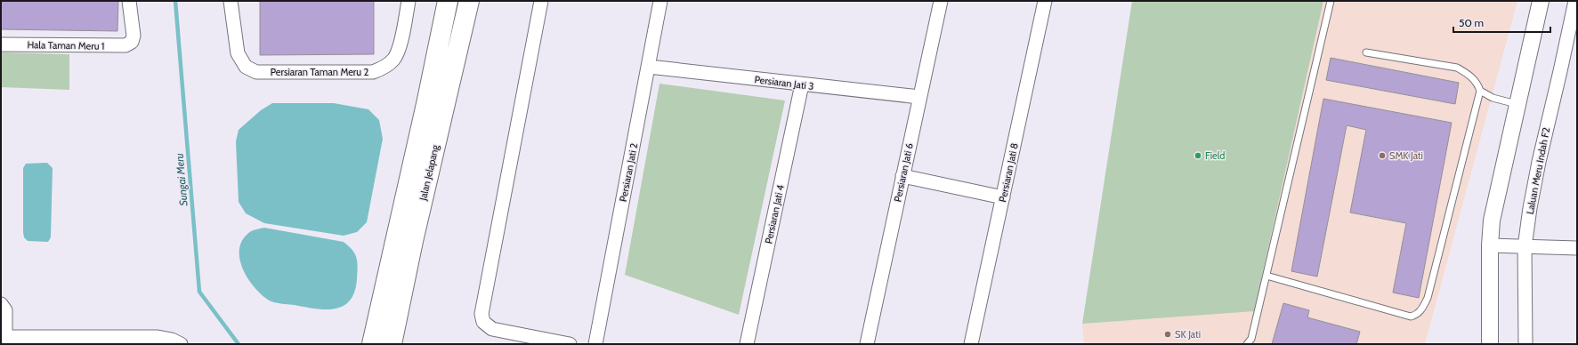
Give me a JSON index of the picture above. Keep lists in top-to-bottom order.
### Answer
{
  "streets": {
    "main road": ["Jalan Jelapang"],
    "street": [
      "Hala Taman Meru 1",
      "Persiaran Taman Meru 2",
      "Persiaran Jati 3",
      "Laluan Meru Indah F2",
      "Persiaran Jati 2",
      "Persiaran Jati 6",
      "Persiaran Jati 8",
      "Persiaran Jati 4"
    ]
  },
  "crossings": [
    ["Persiaran Jati 3", "Persiaran Jati 2"],
    ["Persiaran Jati 3", "Persiaran Jati 6"],
    ["Persiaran Jati 3", "Persiaran Jati 4"]
  ],
  "water": ["Sungai Meru"],
  "places": ["Field", "SMK Jati", "SK Jati"],
  "scale_bar": "50 m"
}
